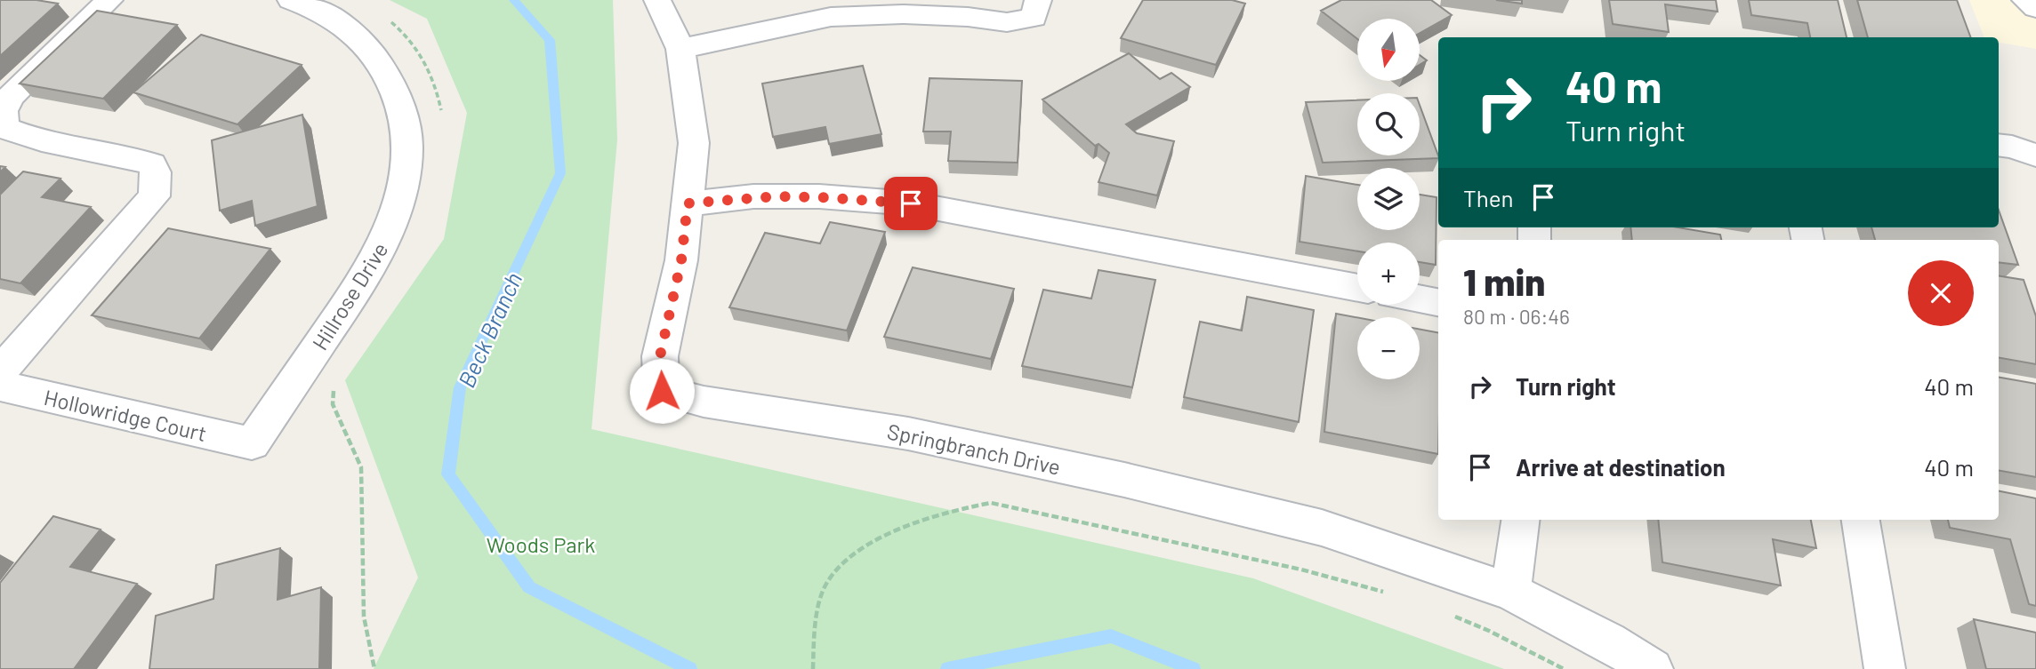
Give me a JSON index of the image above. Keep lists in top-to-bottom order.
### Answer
{
  "streets": {
    "street": ["Hillrose Drive", "Hollowridge Court", "Springbranch Drive"]
  },
  "crossings": [
    ["Hillrose Drive", "Hollowridge Court"]
  ],
  "water": ["Beck Branch"],
  "parks": ["Woods Park"],
  "north": "bottom",
  "page": {
    "map_buttons": ["+", "−"],
    "turn": ["40 m", "Turn right"],
    "then": "Then",
    "heading": ["1 min", "80 m · 06:46"],
    "list": [
      {
        "name": "Turn right",
        "value": "40 m"
      },
      {
        "name": "Arrive at destination",
        "value": "40 m"
      }
    ]
  }
}
